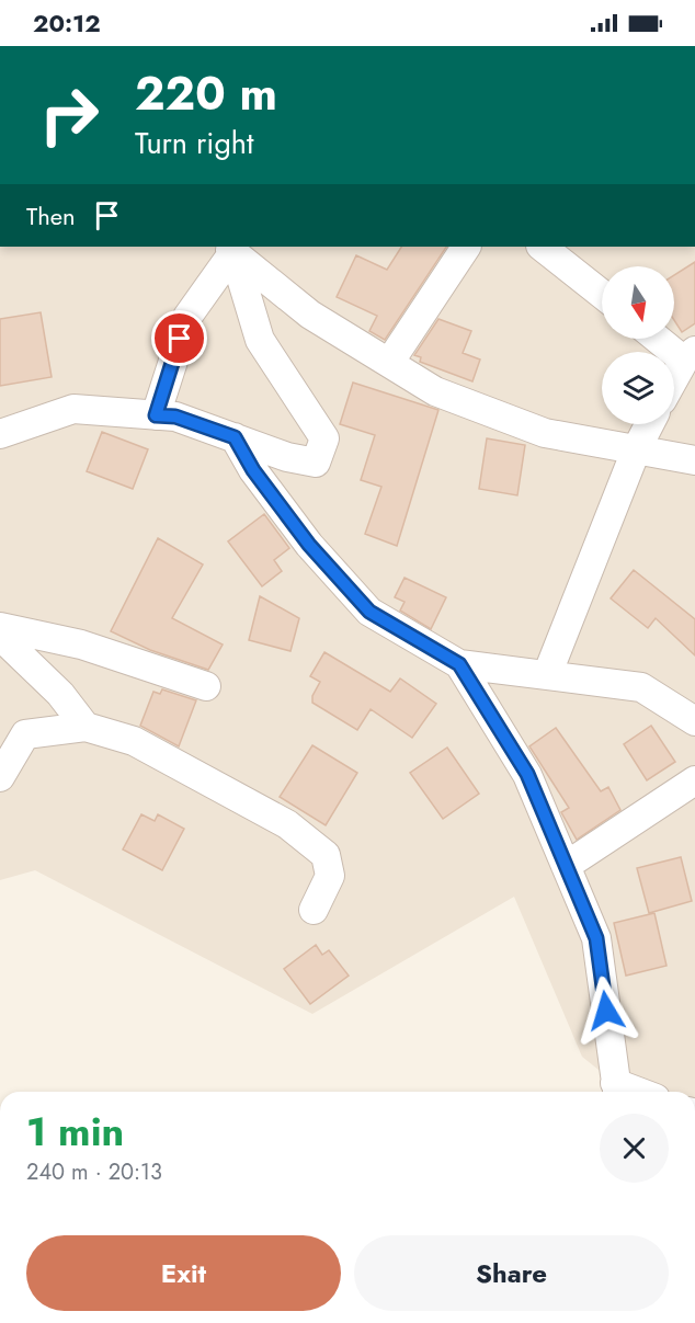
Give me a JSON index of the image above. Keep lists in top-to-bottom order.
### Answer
{
  "north": "bottom",
  "page": {
    "status": "20:12",
    "turn": ["220 m", "Turn right"],
    "then": "Then",
    "heading": ["1 min", "240 m · 20:13"],
    "buttons": ["Exit", "Share"]
  }
}
